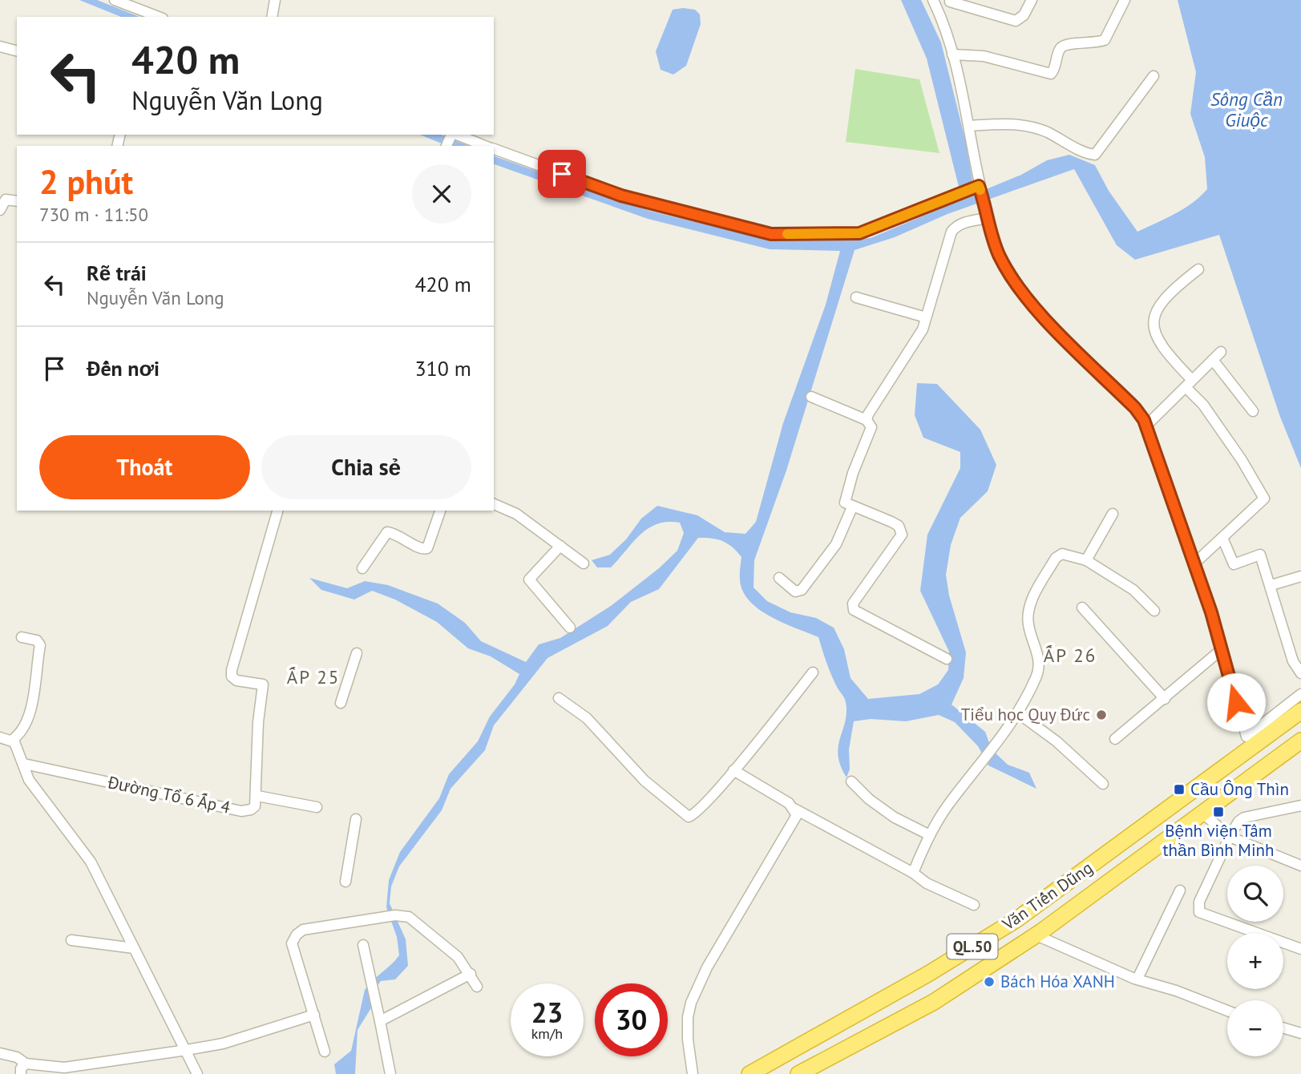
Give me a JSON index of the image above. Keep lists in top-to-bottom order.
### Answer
{
  "streets": {
    "highway": ["Văn Tiến Dũng", "QL.50"],
    "street": ["Đường Tổ 6 Ấp 4"]
  },
  "districts": ["ẤP 26", "ẤP 25"],
  "water": ["Sông Cần Giuộc"],
  "places": {
    "other": ["Tiểu học Quy Đức", "Bách Hóa XANH"],
    "transit": ["Cầu Ông Thìn", "Bệnh viện Tâm thần Bình Minh"]
  },
  "page": {
    "turn": ["420 m", "Nguyễn Văn Long"],
    "heading": ["2 phút", "730 m · 11:50"],
    "list": [
      {
        "name": "Rẽ trái",
        "note": "Nguyễn Văn Long",
        "value": "420 m"
      },
      {
        "name": "Đến nơi",
        "value": "310 m"
      }
    ],
    "buttons": ["Thoát", "Chia sẻ"],
    "map_buttons": ["+", "−"],
    "speed": "23 km/h",
    "limit": "30"
  }
}
